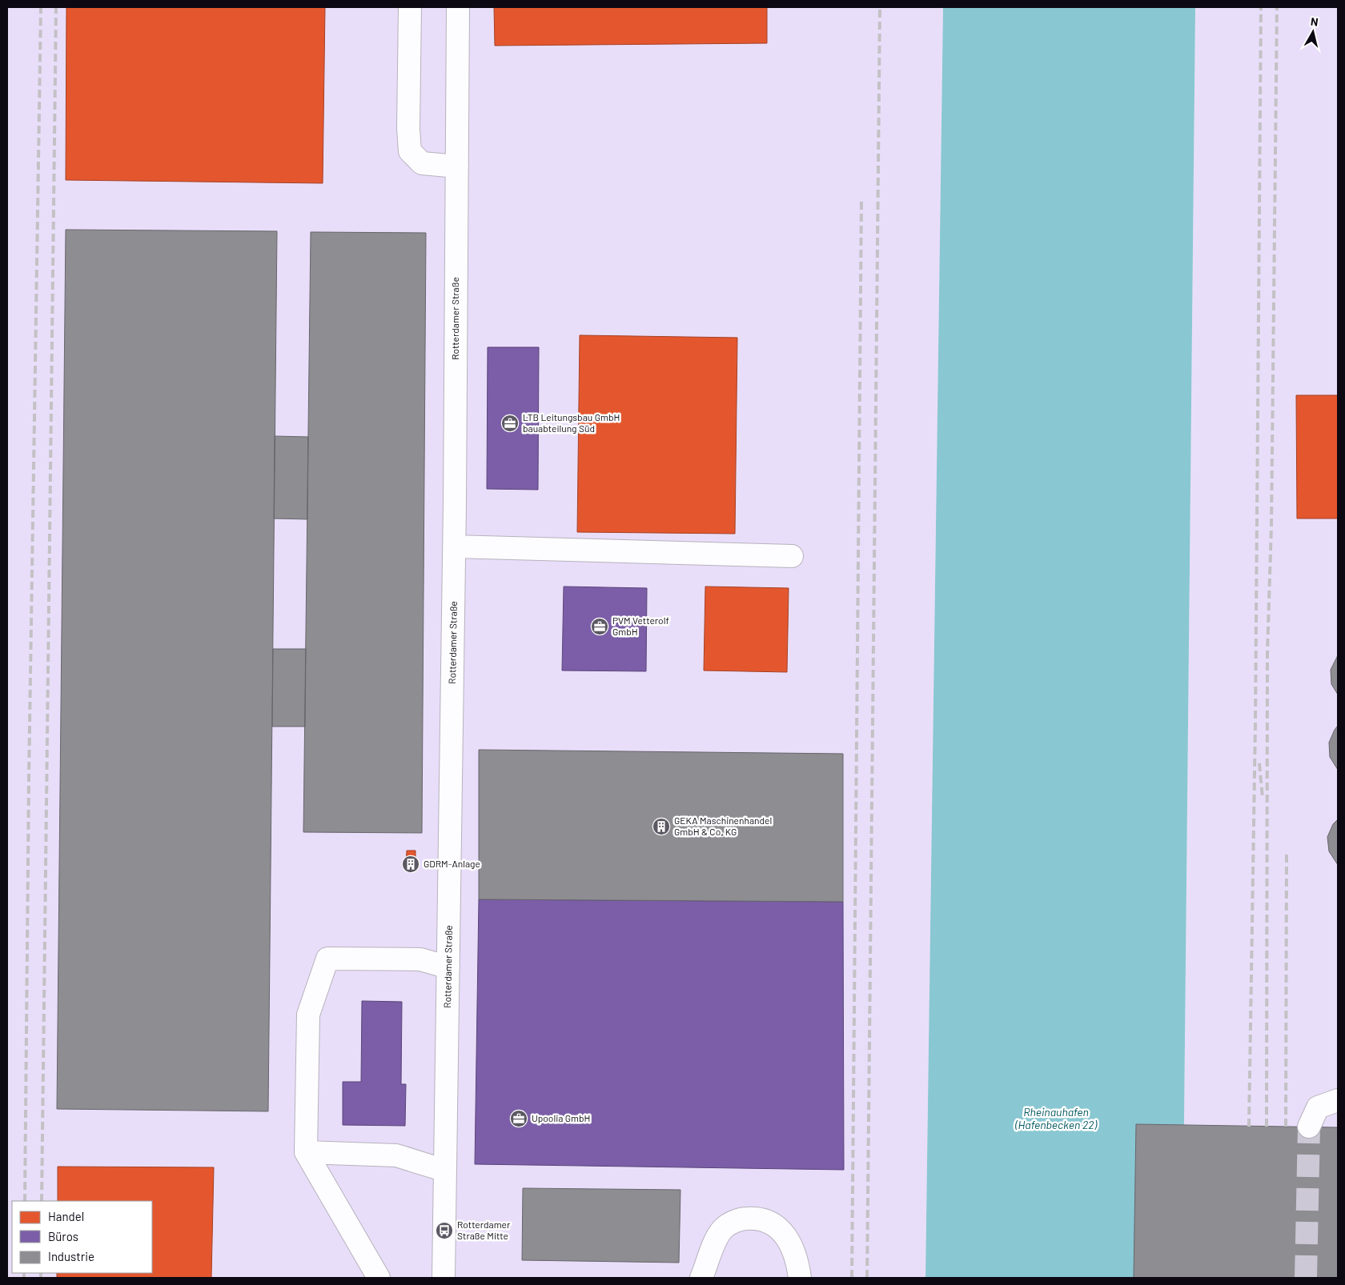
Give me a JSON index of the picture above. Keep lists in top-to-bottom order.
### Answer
{
  "streets": {
    "street": ["Rotterdamer Straße"]
  },
  "water": ["Rheinauhafen (Hafenbecken 22)"],
  "places": {
    "office": ["LTB Leitungsbau GmbH bauabteilung Süd", "PVM Vetterolf GmbH", "Upoolia GmbH"],
    "building": ["GEKA Maschinenhandel GmbH & Co. KG", "GDRM-Anlage"],
    "bus stop": ["Rotterdamer Straße Mitte"]
  },
  "legend": ["Handel", "Büros", "Industrie"],
  "north": "top"
}
